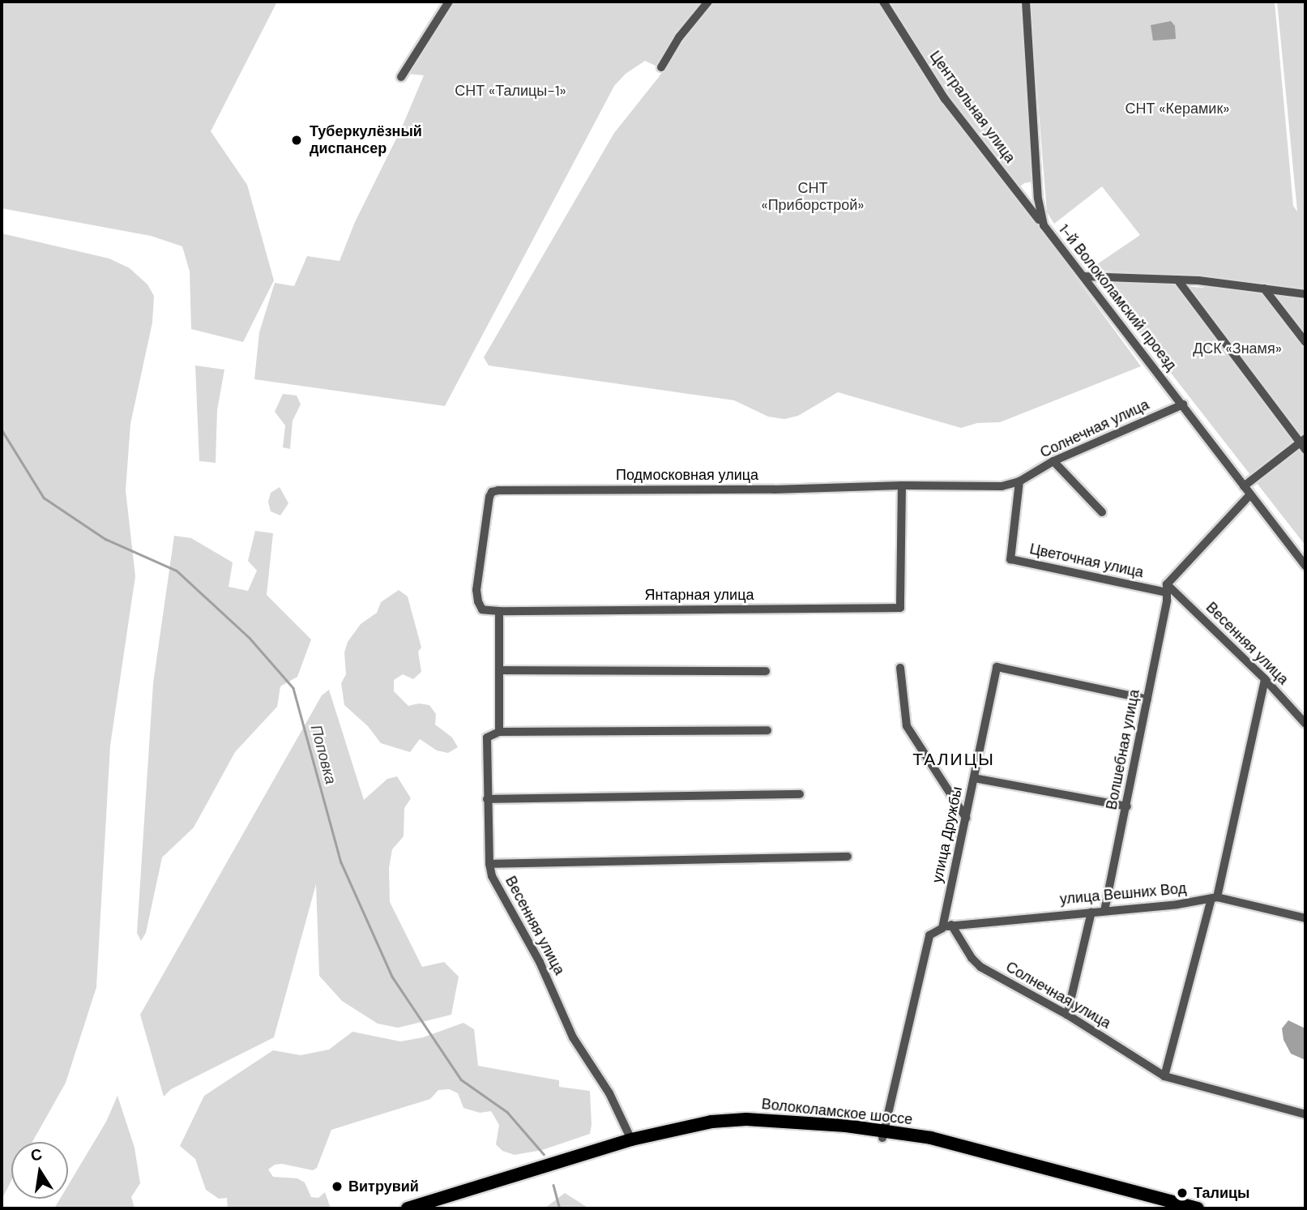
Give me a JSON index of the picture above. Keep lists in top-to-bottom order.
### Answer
{
  "streets": {
    "main road": ["Волоколамское шоссе"],
    "street": [
      "Центральная улица",
      "1-й Волоколамский проезд",
      "Солнечная улица",
      "Подмосковная улица",
      "Цветочная улица",
      "Янтарная улица",
      "Весенняя улица",
      "Волшебная улица",
      "улица Дружбы",
      "улица Вешних Вод"
    ]
  },
  "crossings": [
    ["Центральная улица", "1-й Волоколамский проезд"],
    ["1-й Волоколамский проезд", "Солнечная улица"],
    ["Солнечная улица", "Подмосковная улица"],
    ["Солнечная улица", "Цветочная улица"],
    ["Солнечная улица", "улица Вешних Вод"],
    ["Подмосковная улица", "Цветочная улица"],
    ["Подмосковная улица", "Янтарная улица"],
    ["Цветочная улица", "Весенняя улица"],
    ["Цветочная улица", "Волшебная улица"],
    ["Весенняя улица", "Волшебная улица"],
    ["Весенняя улица", "Волоколамское шоссе"],
    ["Волшебная улица", "улица Дружбы"],
    ["Волшебная улица", "улица Вешних Вод"],
    ["улица Дружбы", "улица Вешних Вод"]
  ],
  "districts": ["ТАЛИЦЫ"],
  "water": ["Поповка"],
  "parks": [
    "СНТ «Талицы-1»",
    "СНТ «Керамик»",
    "СНТ «Приборстрой»",
    "ДСК «Знамя»"
  ],
  "places": ["Туберкулёзный диспансер", "Витрувий", "Талицы"],
  "north": "top"
}
